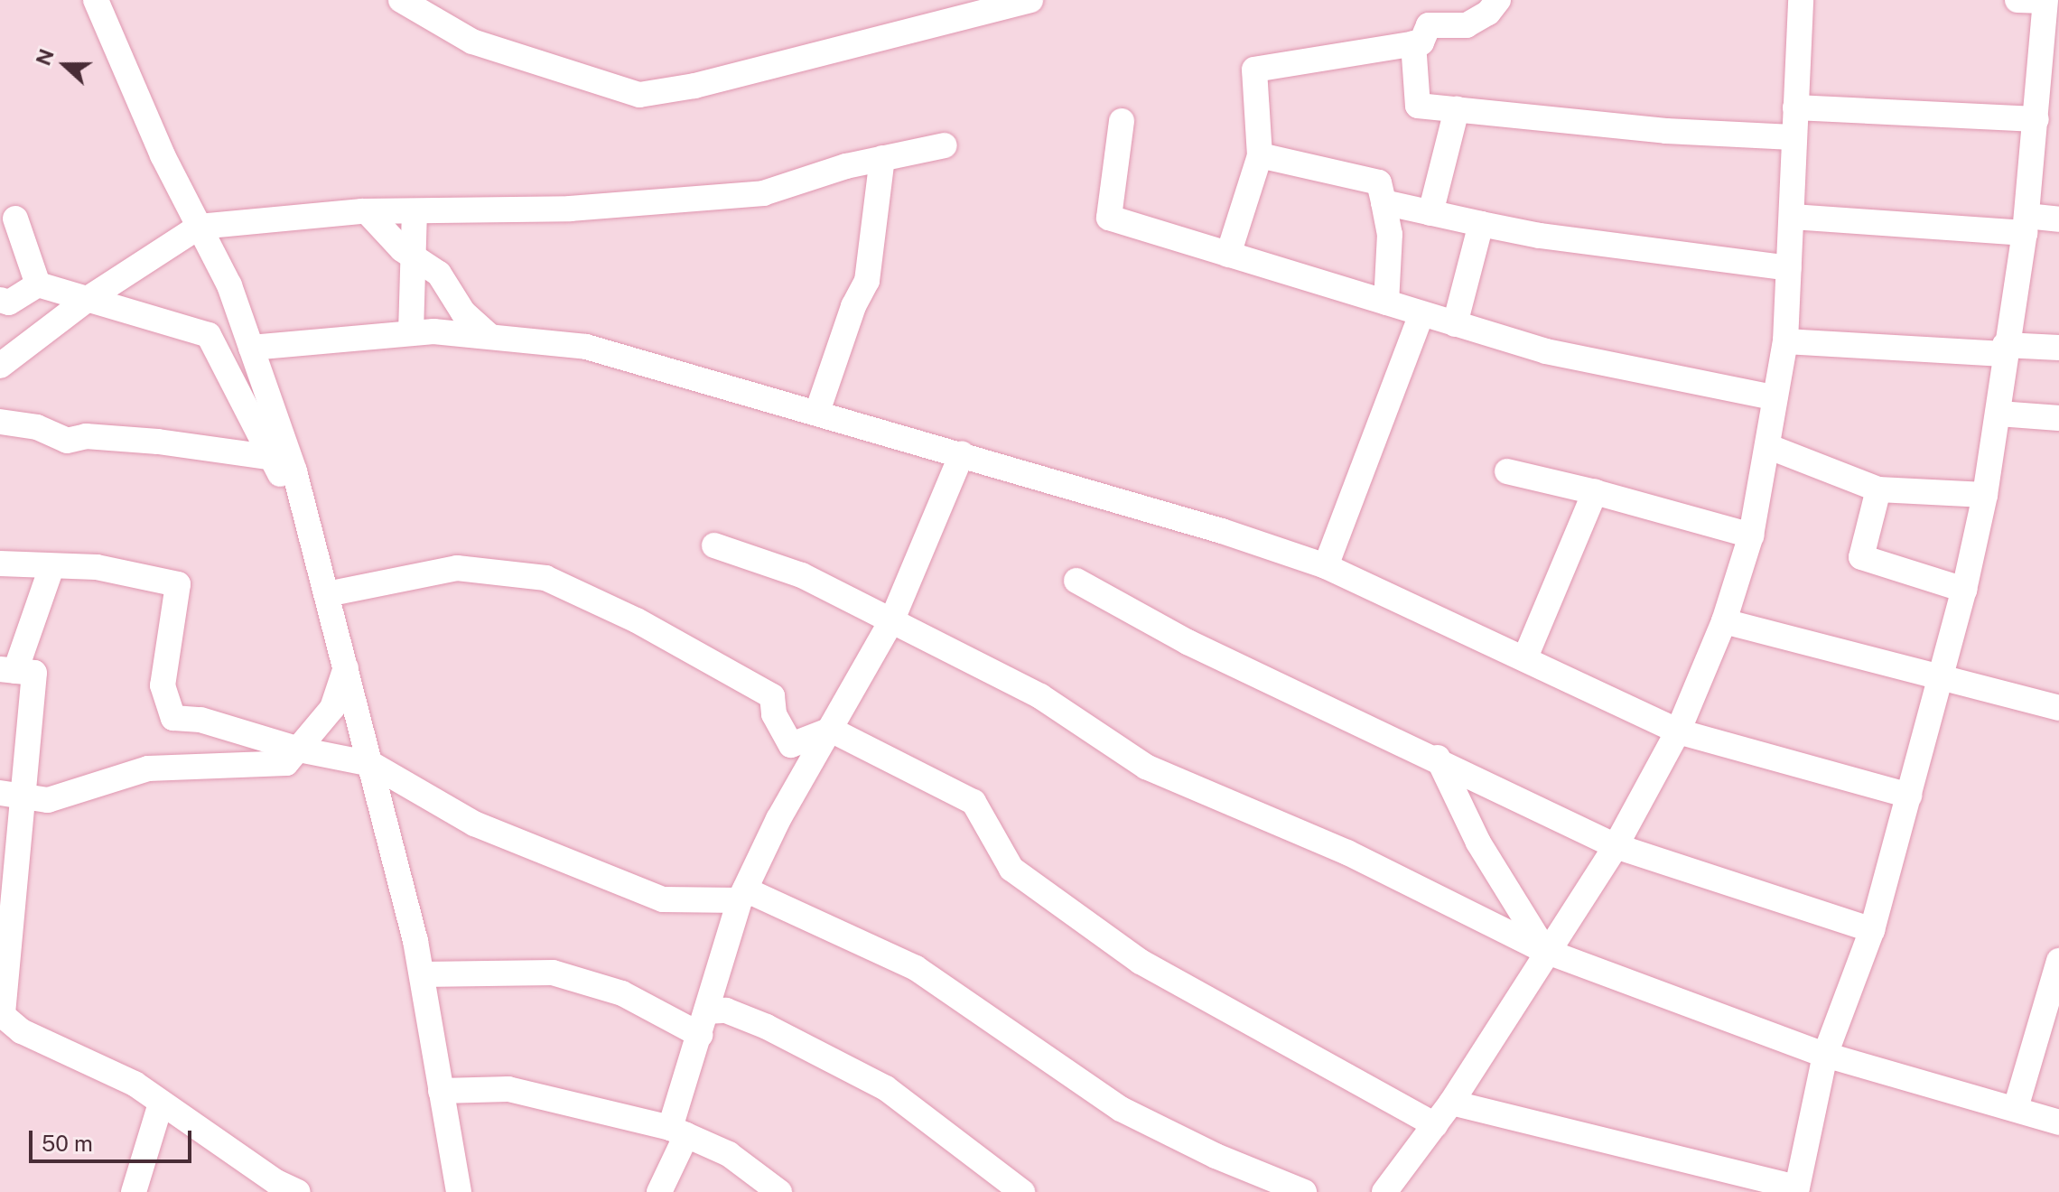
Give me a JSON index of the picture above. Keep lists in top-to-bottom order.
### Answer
{
  "scale_bar": "50 m",
  "north": "left"
}
